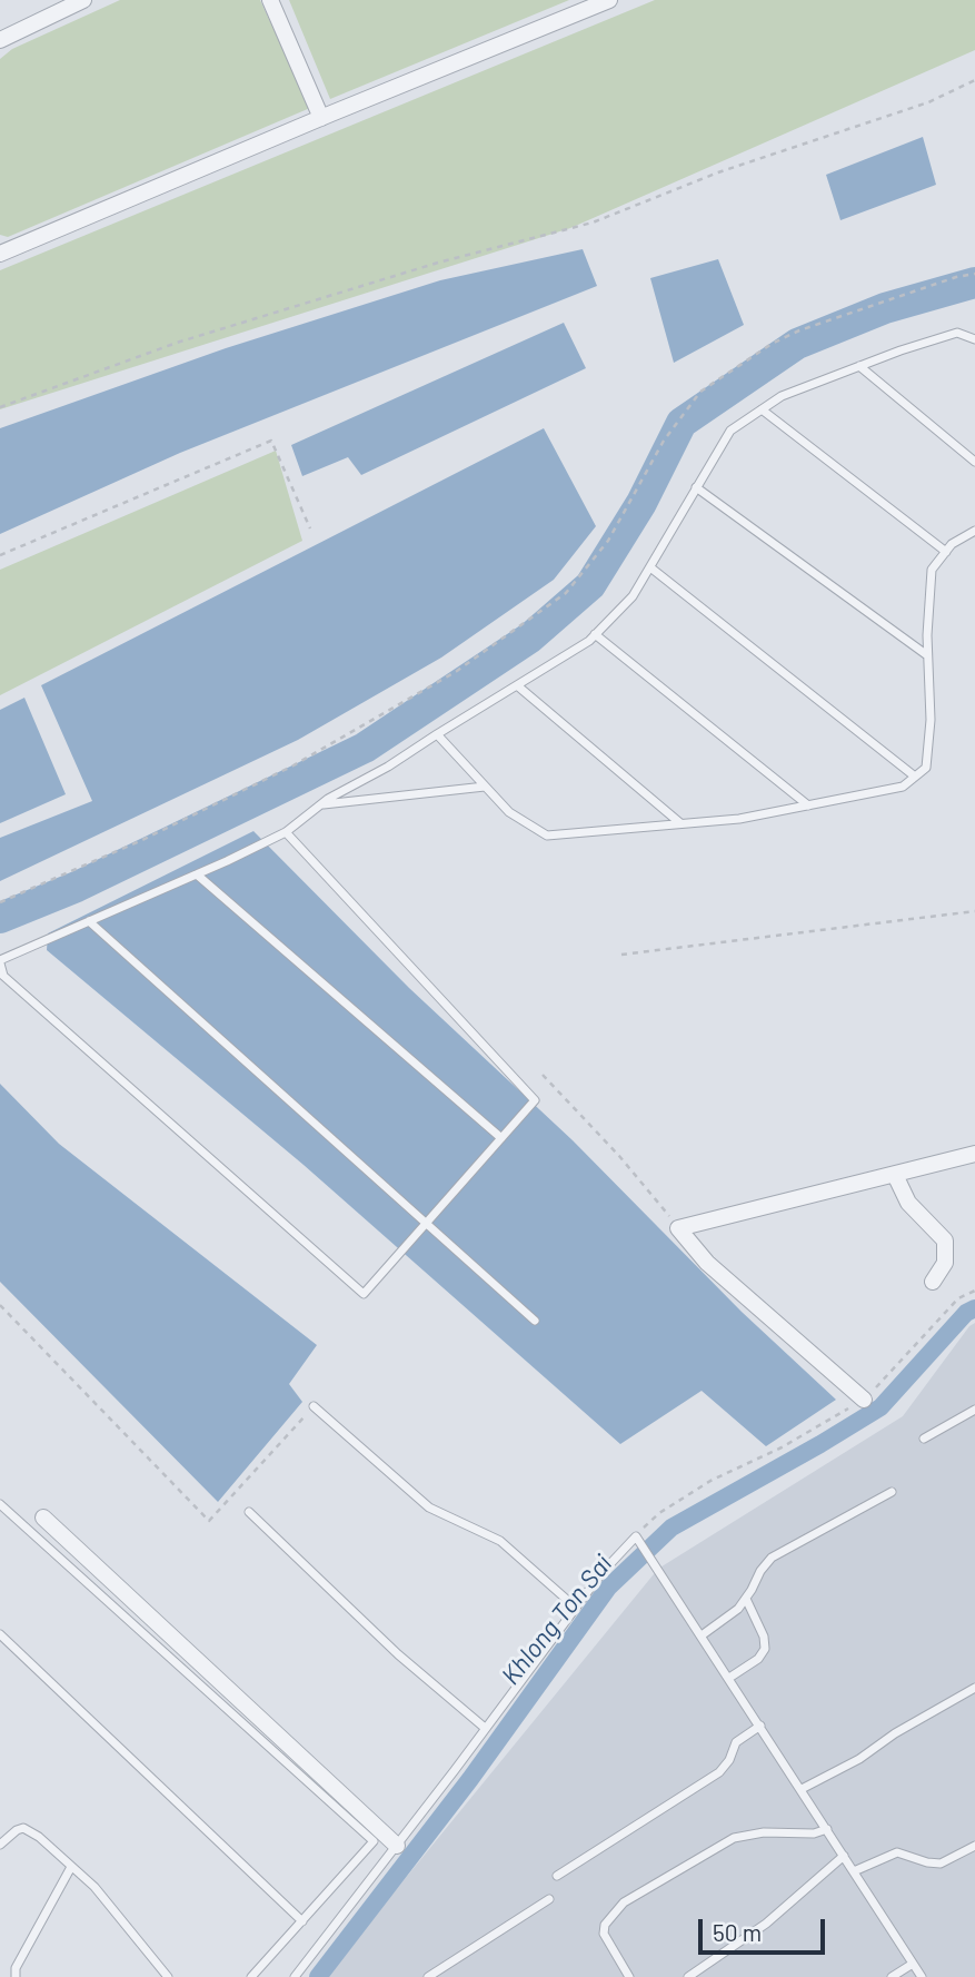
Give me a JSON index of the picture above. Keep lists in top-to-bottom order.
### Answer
{
  "water": ["Khlong Ton Sai"],
  "scale_bar": "50 m"
}
